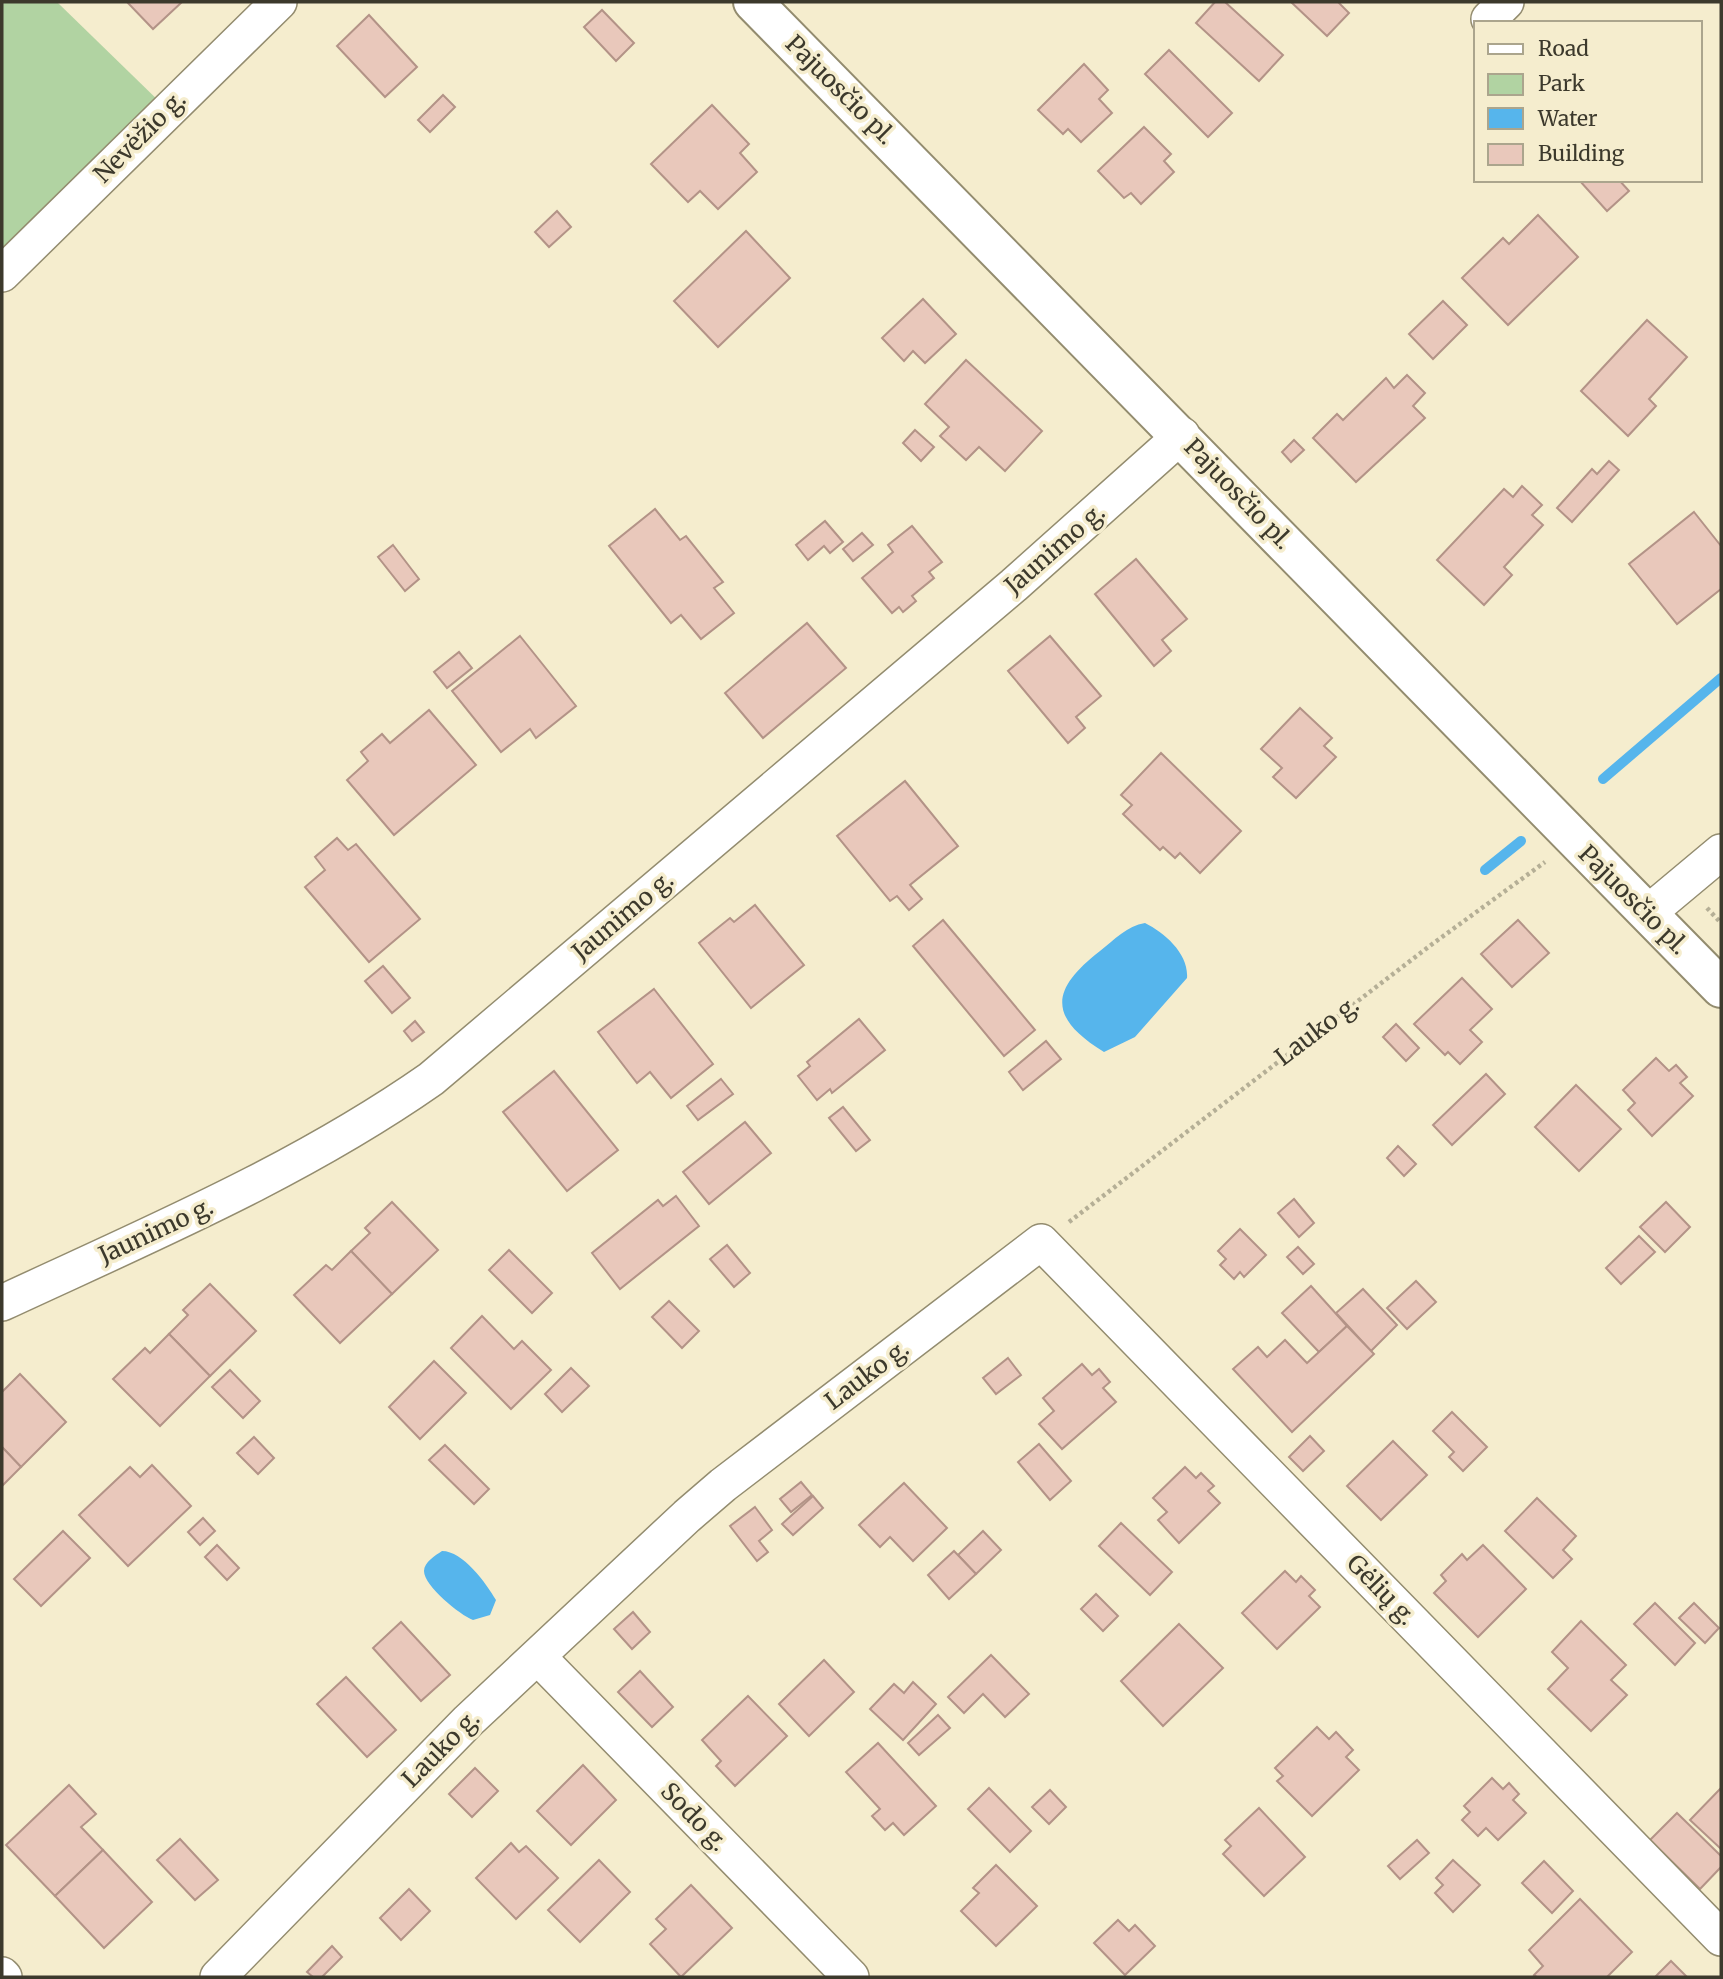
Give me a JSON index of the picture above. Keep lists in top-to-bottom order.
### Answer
{
  "streets": {
    "main road": ["Pajuosčio pl."],
    "street": [
      "Nevėžio g.",
      "Jaunimo g.",
      "Lauko g.",
      "Gėlių g.",
      "Sodo g."
    ]
  },
  "crossings": [
    ["Pajuosčio pl.", "Jaunimo g."],
    ["Pajuosčio pl.", "Lauko g."],
    ["Lauko g.", "Gėlių g."],
    ["Lauko g.", "Sodo g."]
  ],
  "legend": [
    "Road",
    "Park",
    "Water",
    "Building"
  ]
}
